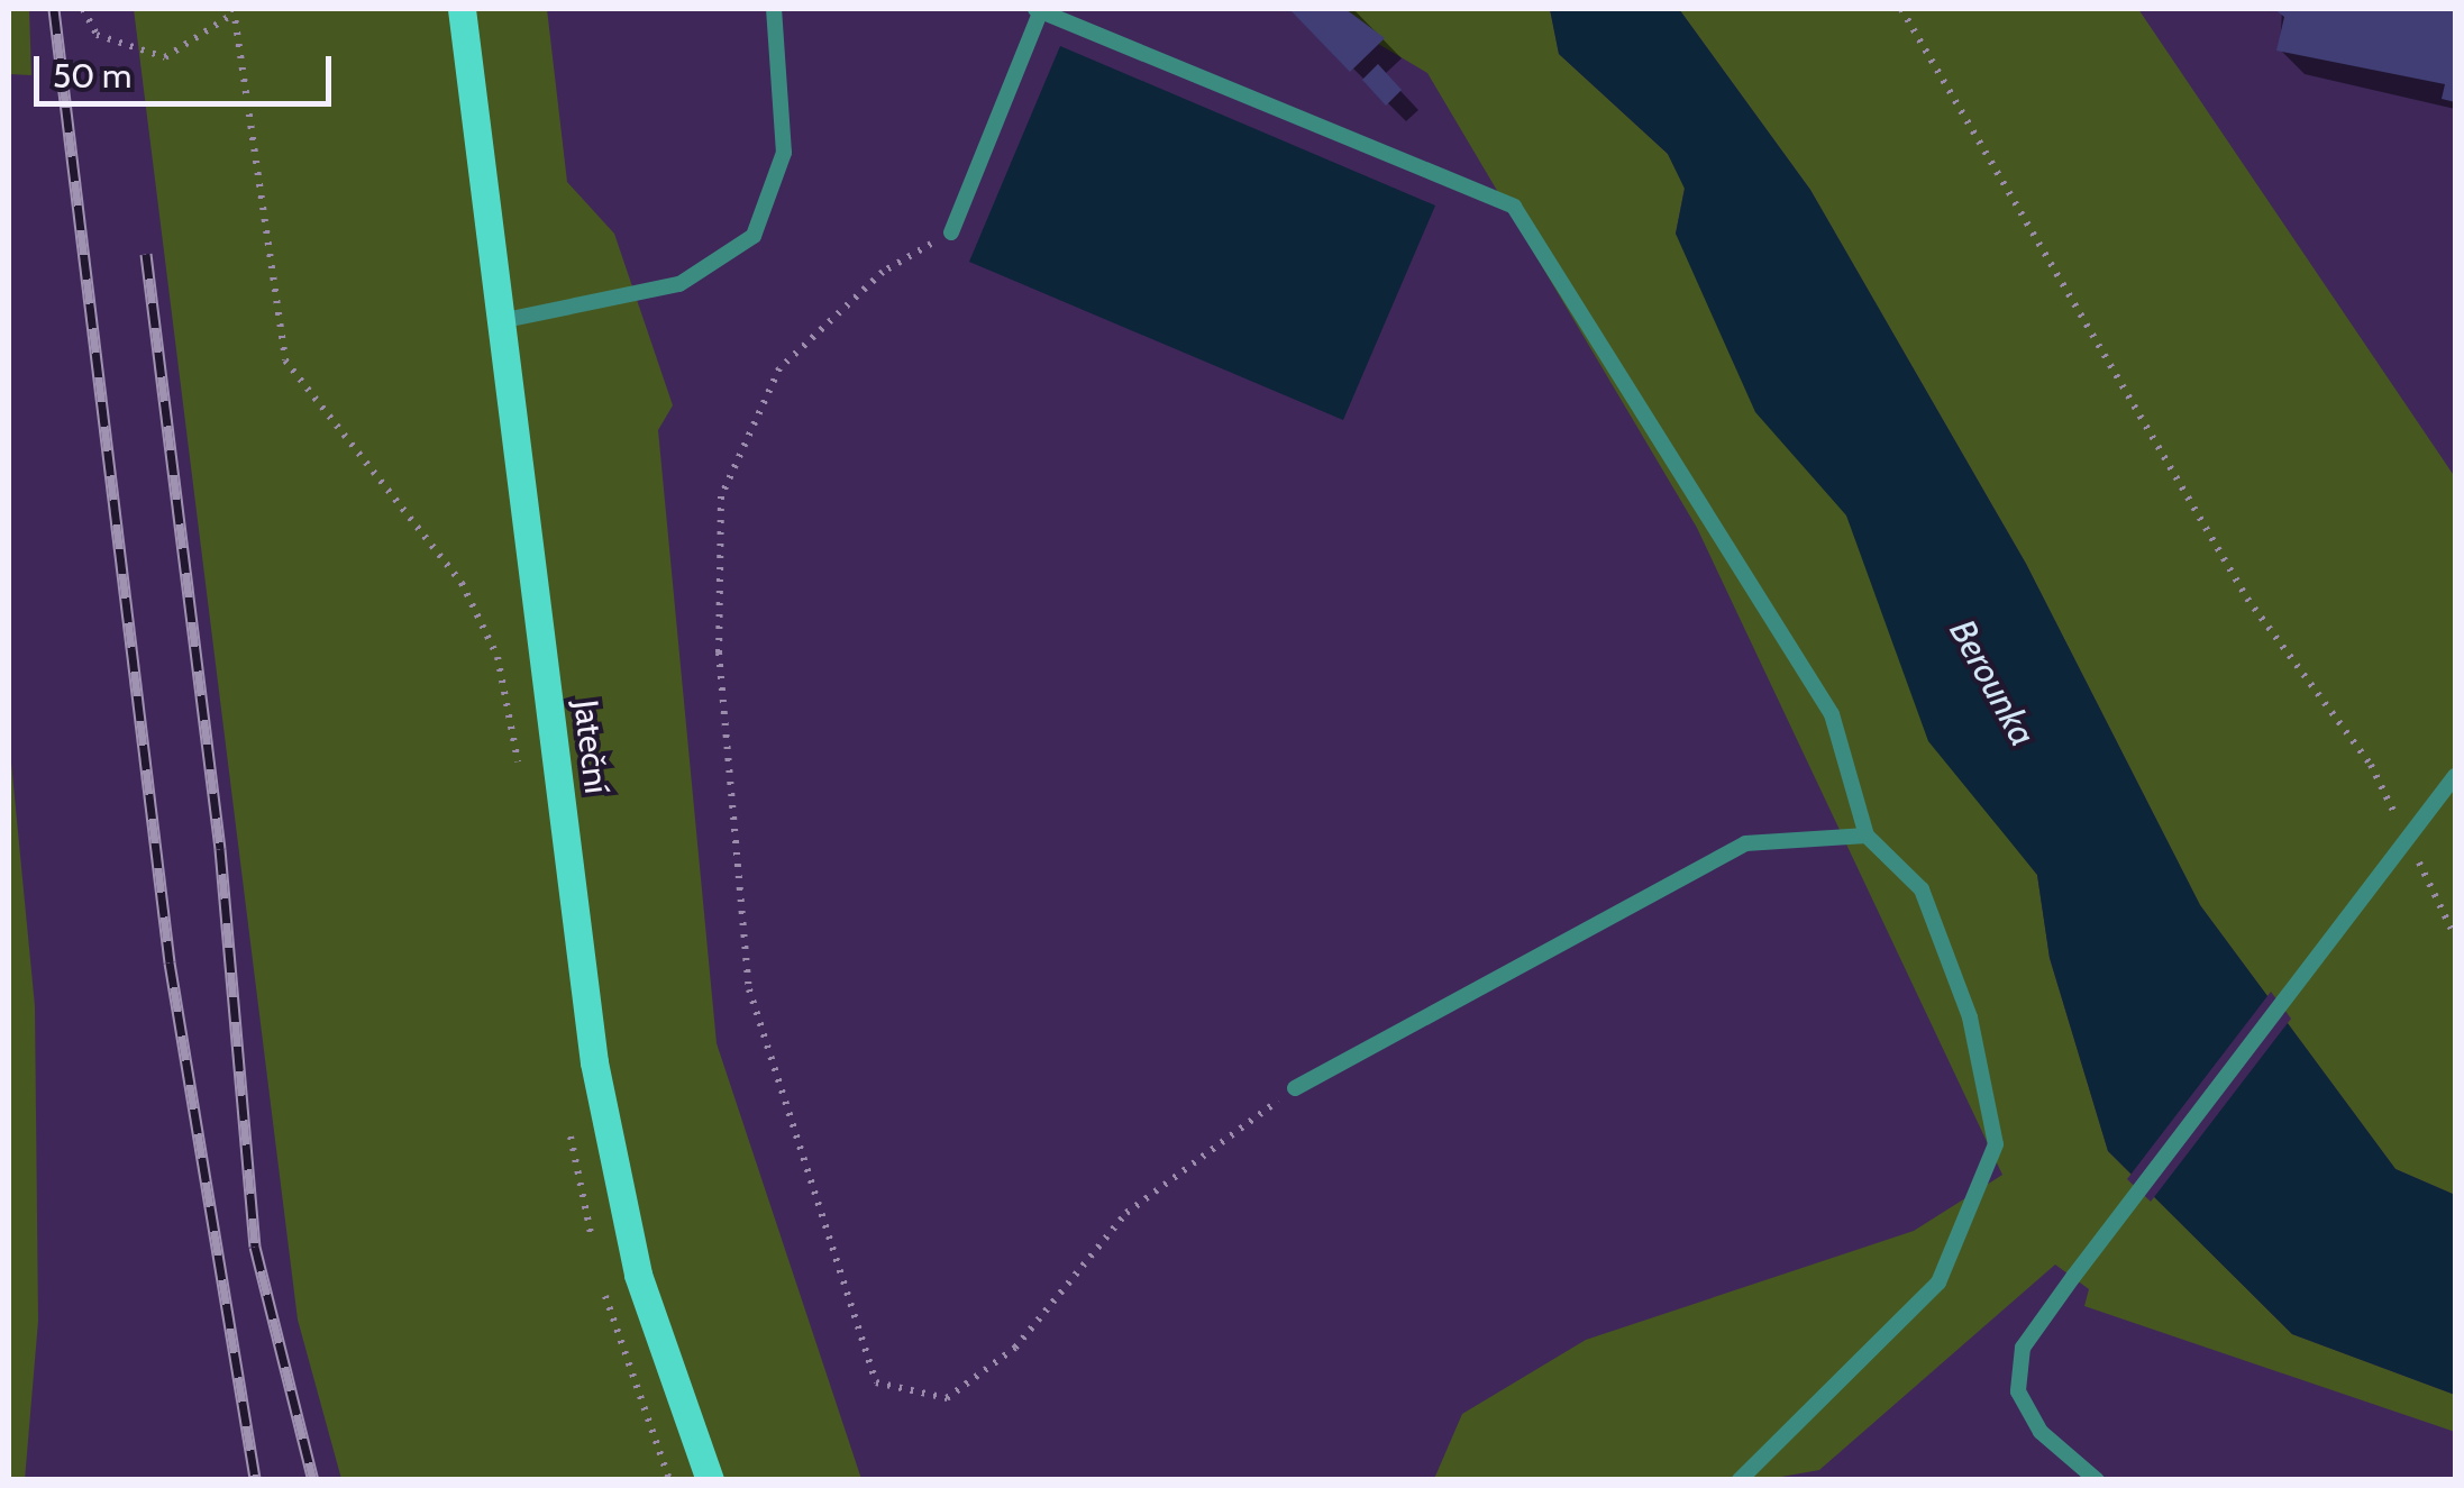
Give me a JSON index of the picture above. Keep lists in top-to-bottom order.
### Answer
{
  "streets": {
    "main road": ["Jateční"]
  },
  "water": ["Berounka"],
  "scale_bar": "50 m"
}
